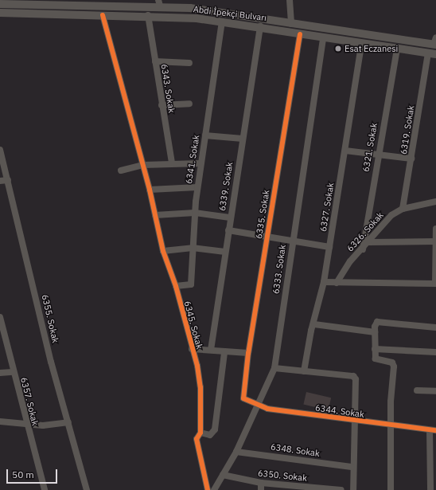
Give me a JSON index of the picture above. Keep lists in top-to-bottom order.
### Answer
{
  "streets": {
    "street": [
      "Abdi İpekçi Bulvarı",
      "6343. Sokak",
      "6319. Sokak",
      "6321. Sokak",
      "6341. Sokak",
      "6339. Sokak",
      "6327. Sokak",
      "6335. Sokak",
      "6326. Sokak",
      "6333. Sokak",
      "6355. Sokak",
      "6345. Sokak",
      "6357. Sokak",
      "6344. Sokak",
      "6348. Sokak",
      "6350. Sokak"
    ]
  },
  "crossings": [
    ["Abdi İpekçi Bulvarı", "6343. Sokak"],
    ["Abdi İpekçi Bulvarı", "6319. Sokak"],
    ["Abdi İpekçi Bulvarı", "6321. Sokak"],
    ["Abdi İpekçi Bulvarı", "6341. Sokak"],
    ["Abdi İpekçi Bulvarı", "6339. Sokak"],
    ["Abdi İpekçi Bulvarı", "6327. Sokak"],
    ["Abdi İpekçi Bulvarı", "6335. Sokak"],
    ["Abdi İpekçi Bulvarı", "6333. Sokak"],
    ["Abdi İpekçi Bulvarı", "6345. Sokak"],
    ["6319. Sokak", "6326. Sokak"],
    ["6321. Sokak", "6326. Sokak"],
    ["6341. Sokak", "6345. Sokak"],
    ["6335. Sokak", "6344. Sokak"],
    ["6333. Sokak", "6344. Sokak"],
    ["6333. Sokak", "6348. Sokak"],
    ["6333. Sokak", "6350. Sokak"]
  ],
  "places": ["Esat Eczanesi"],
  "scale_bar": "50 m"
}
